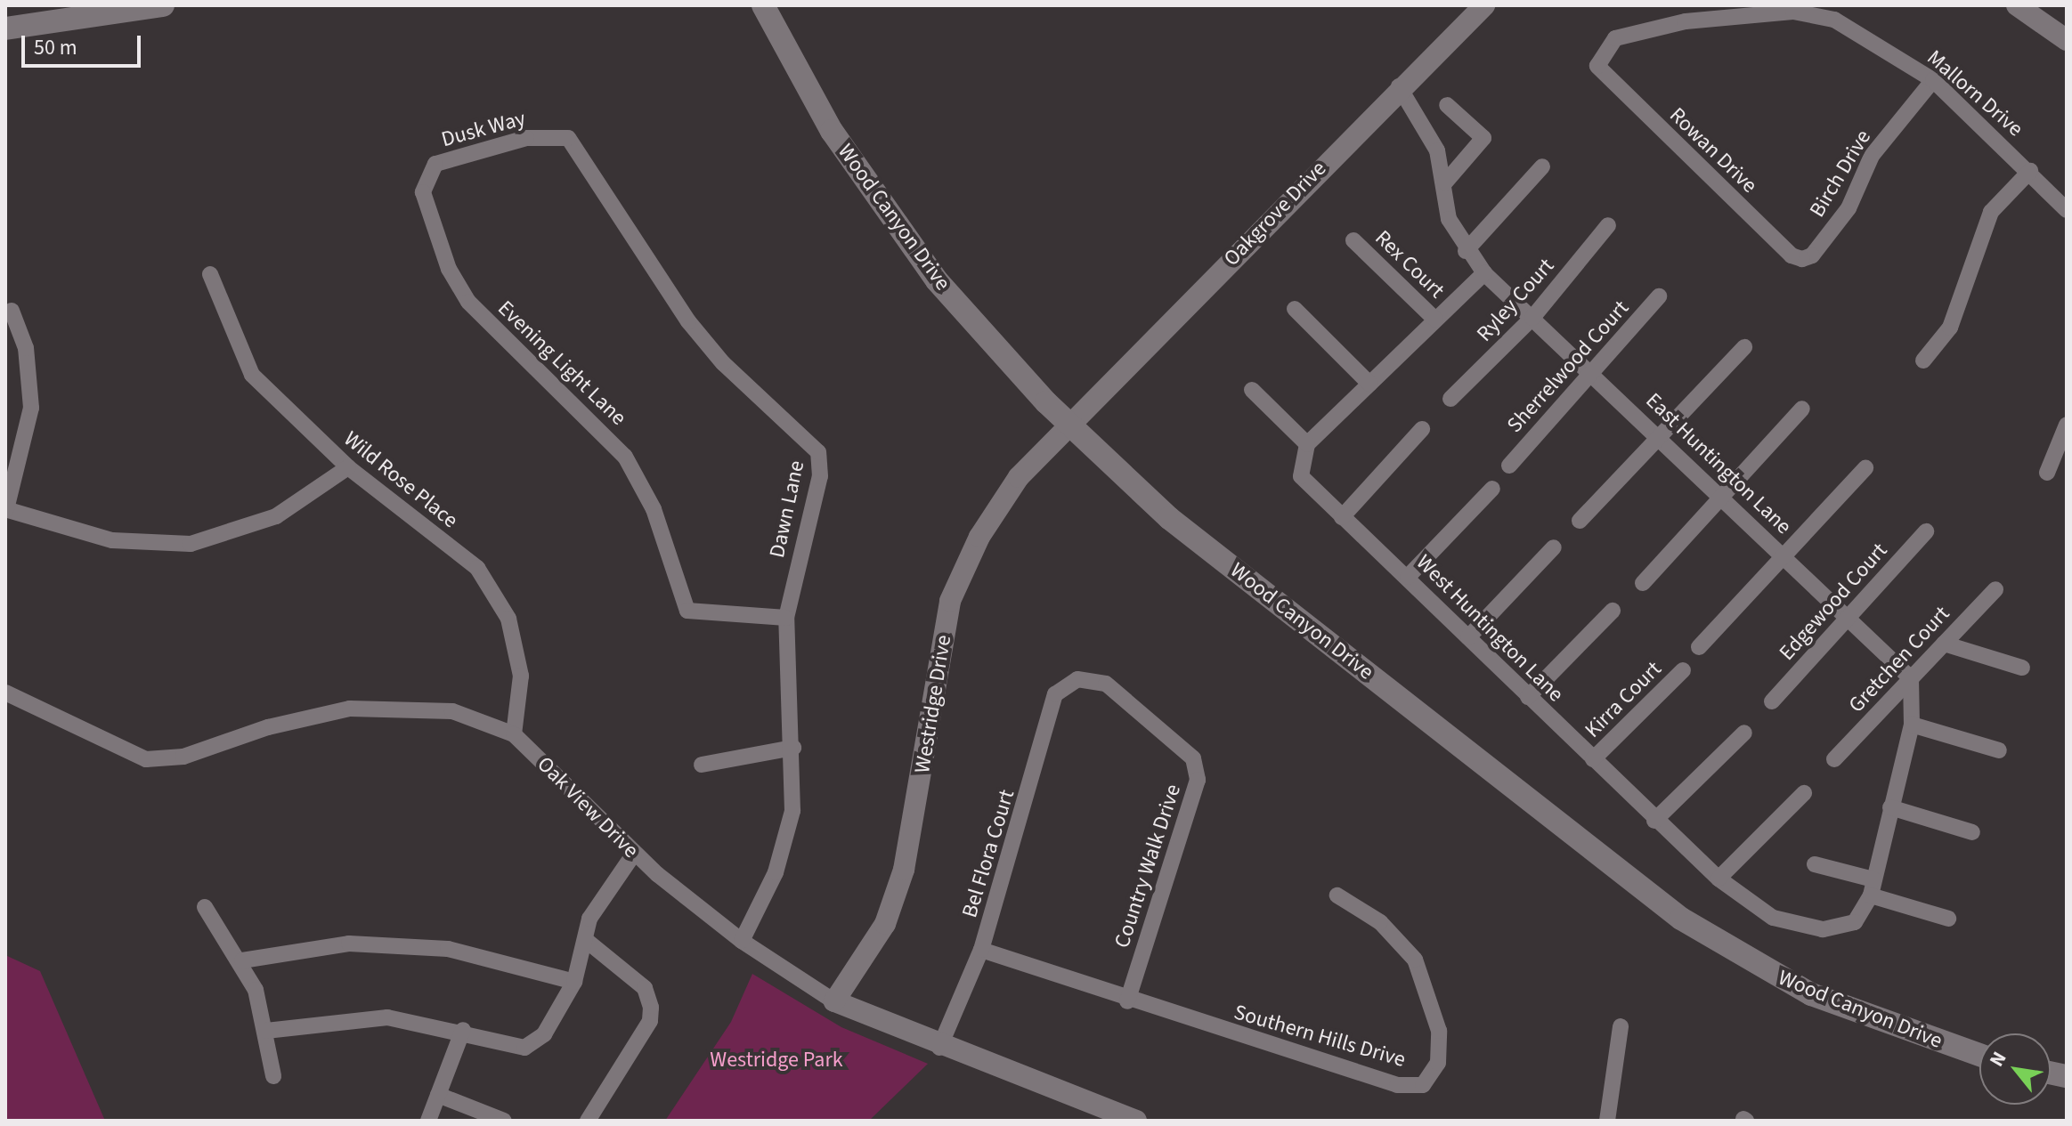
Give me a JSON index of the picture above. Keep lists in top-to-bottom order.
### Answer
{
  "streets": {
    "main road": ["Wood Canyon Drive"],
    "street": [
      "Mallorn Drive",
      "Dusk Way",
      "Rowan Drive",
      "Birch Drive",
      "Oakgrove Drive",
      "Rex Court",
      "Ryley Court",
      "Evening Light Lane",
      "Sherrelwood Court",
      "East Huntington Lane",
      "Wild Rose Place",
      "Dawn Lane",
      "Edgewood Court",
      "West Huntington Lane",
      "Gretchen Court",
      "Kirra Court",
      "Westridge Drive",
      "Oak View Drive",
      "Bel Flora Court",
      "Country Walk Drive",
      "Southern Hills Drive"
    ]
  },
  "crossings": [
    ["Mallorn Drive", "Rowan Drive"],
    ["Mallorn Drive", "Birch Drive"],
    ["Dusk Way", "Evening Light Lane"],
    ["Dusk Way", "Dawn Lane"],
    ["Rowan Drive", "Birch Drive"],
    ["Oakgrove Drive", "Wood Canyon Drive"],
    ["Oakgrove Drive", "East Huntington Lane"],
    ["Oakgrove Drive", "Westridge Drive"],
    ["Wood Canyon Drive", "Westridge Drive"],
    ["Ryley Court", "East Huntington Lane"],
    ["Evening Light Lane", "Dawn Lane"],
    ["Sherrelwood Court", "East Huntington Lane"],
    ["East Huntington Lane", "Edgewood Court"],
    ["East Huntington Lane", "Gretchen Court"],
    ["Wild Rose Place", "Oak View Drive"],
    ["Dawn Lane", "Oak View Drive"],
    ["West Huntington Lane", "Kirra Court"],
    ["Westridge Drive", "Oak View Drive"],
    ["Oak View Drive", "Bel Flora Court"],
    ["Bel Flora Court", "Country Walk Drive"],
    ["Bel Flora Court", "Southern Hills Drive"],
    ["Country Walk Drive", "Southern Hills Drive"]
  ],
  "parks": ["Westridge Park"],
  "scale_bar": "50 m",
  "north": "top left"
}
